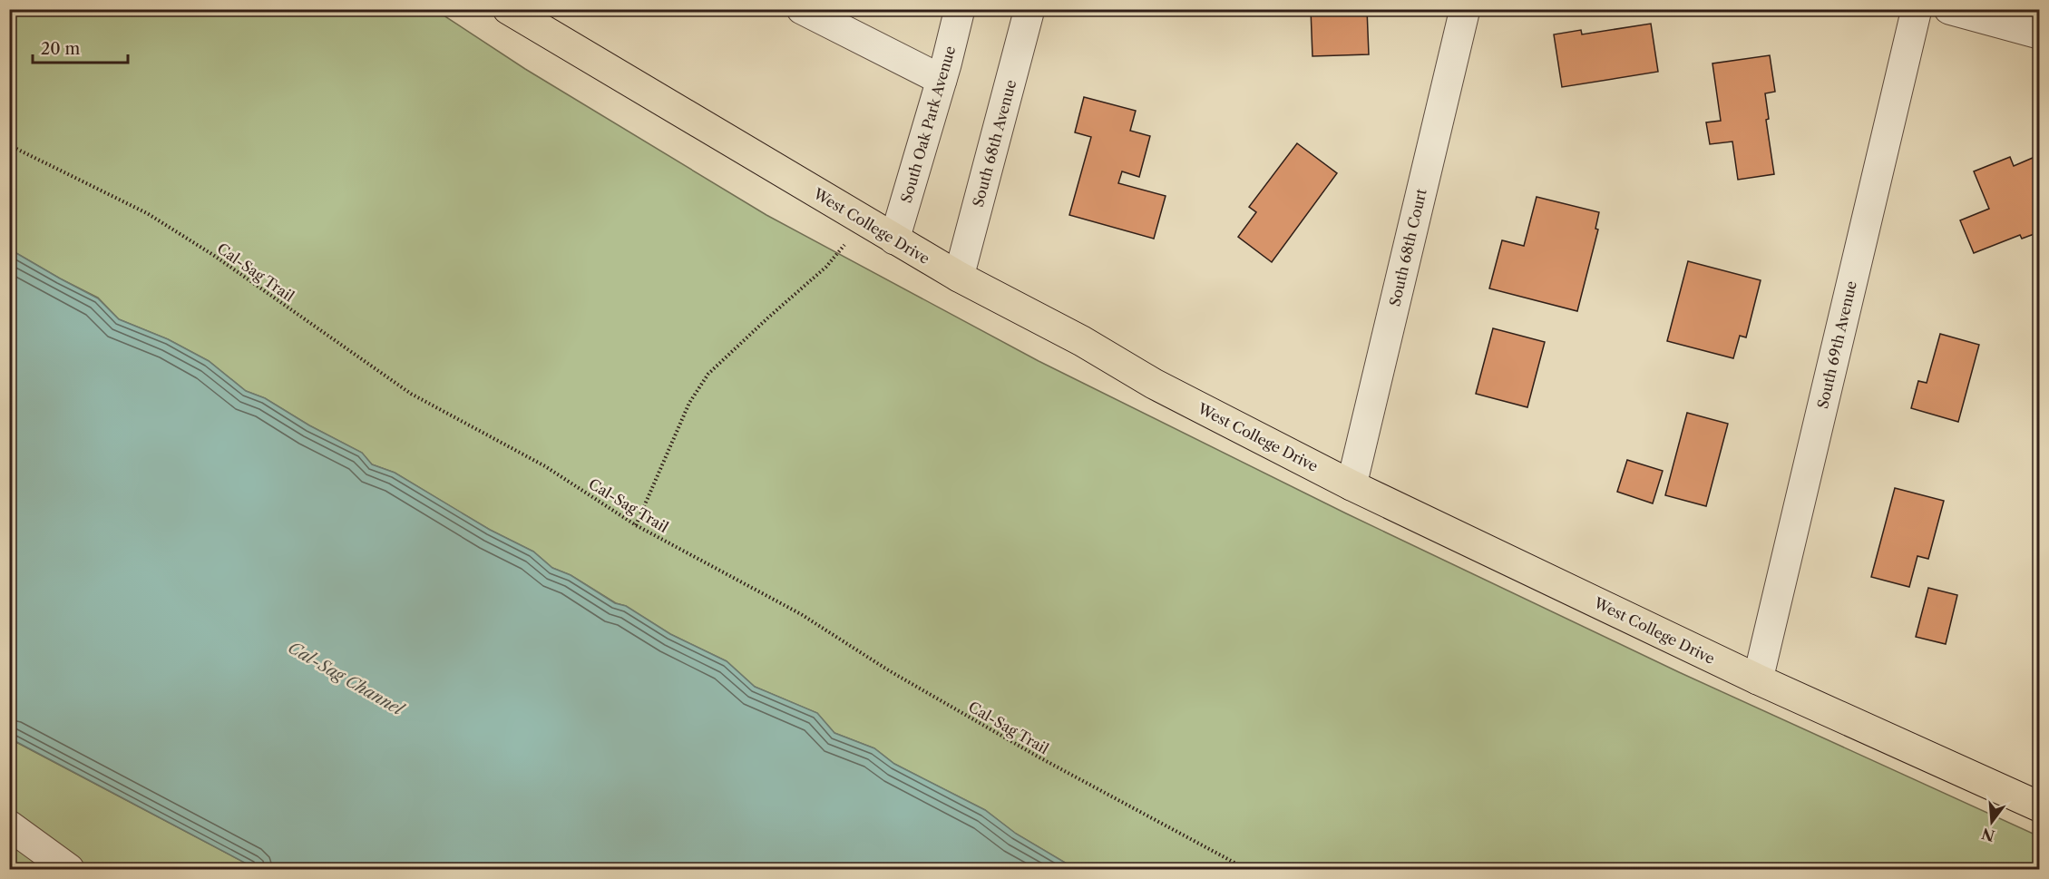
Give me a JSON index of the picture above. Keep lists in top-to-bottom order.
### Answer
{
  "streets": {
    "main road": ["West College Drive"],
    "street": [
      "South Oak Park Avenue",
      "South 68th Avenue",
      "South 68th Court",
      "South 69th Avenue"
    ],
    "path": ["Cal-Sag Trail"]
  },
  "crossings": [
    ["South Oak Park Avenue", "West College Drive"],
    ["South 68th Avenue", "West College Drive"],
    ["West College Drive", "South 68th Court"],
    ["West College Drive", "South 69th Avenue"]
  ],
  "water": ["Cal-Sag Channel"],
  "scale_bar": "20 m",
  "north": "bottom"
}
